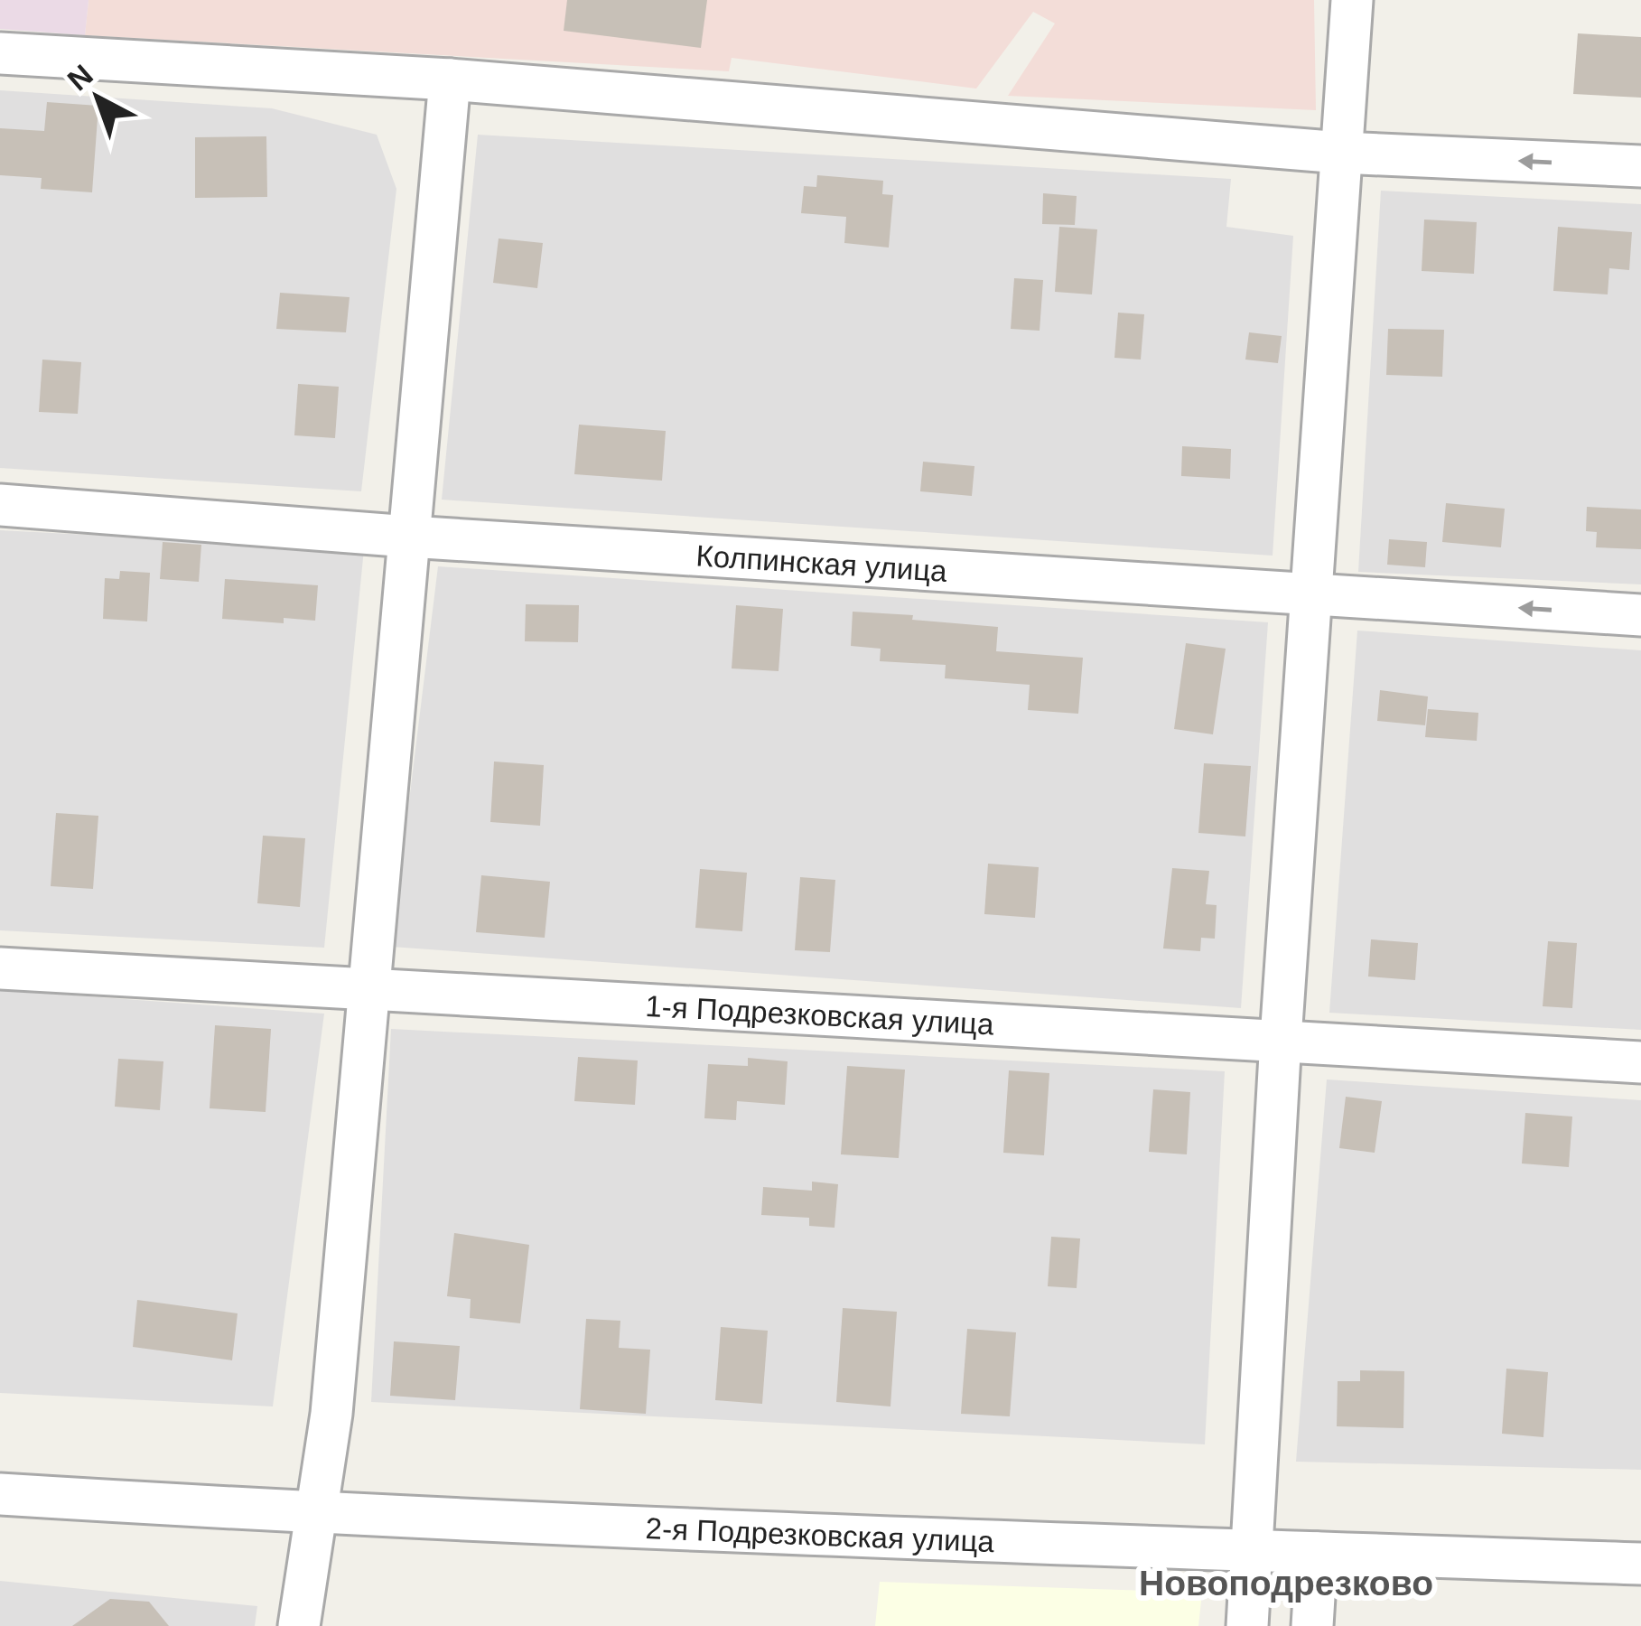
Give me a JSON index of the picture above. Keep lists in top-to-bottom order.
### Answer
{
  "streets": {
    "street": ["Колпинская улица", "1-я Подрезковская улица", "2-я Подрезковская улица"]
  },
  "districts": ["Новоподрезково"],
  "north": "top left"
}
